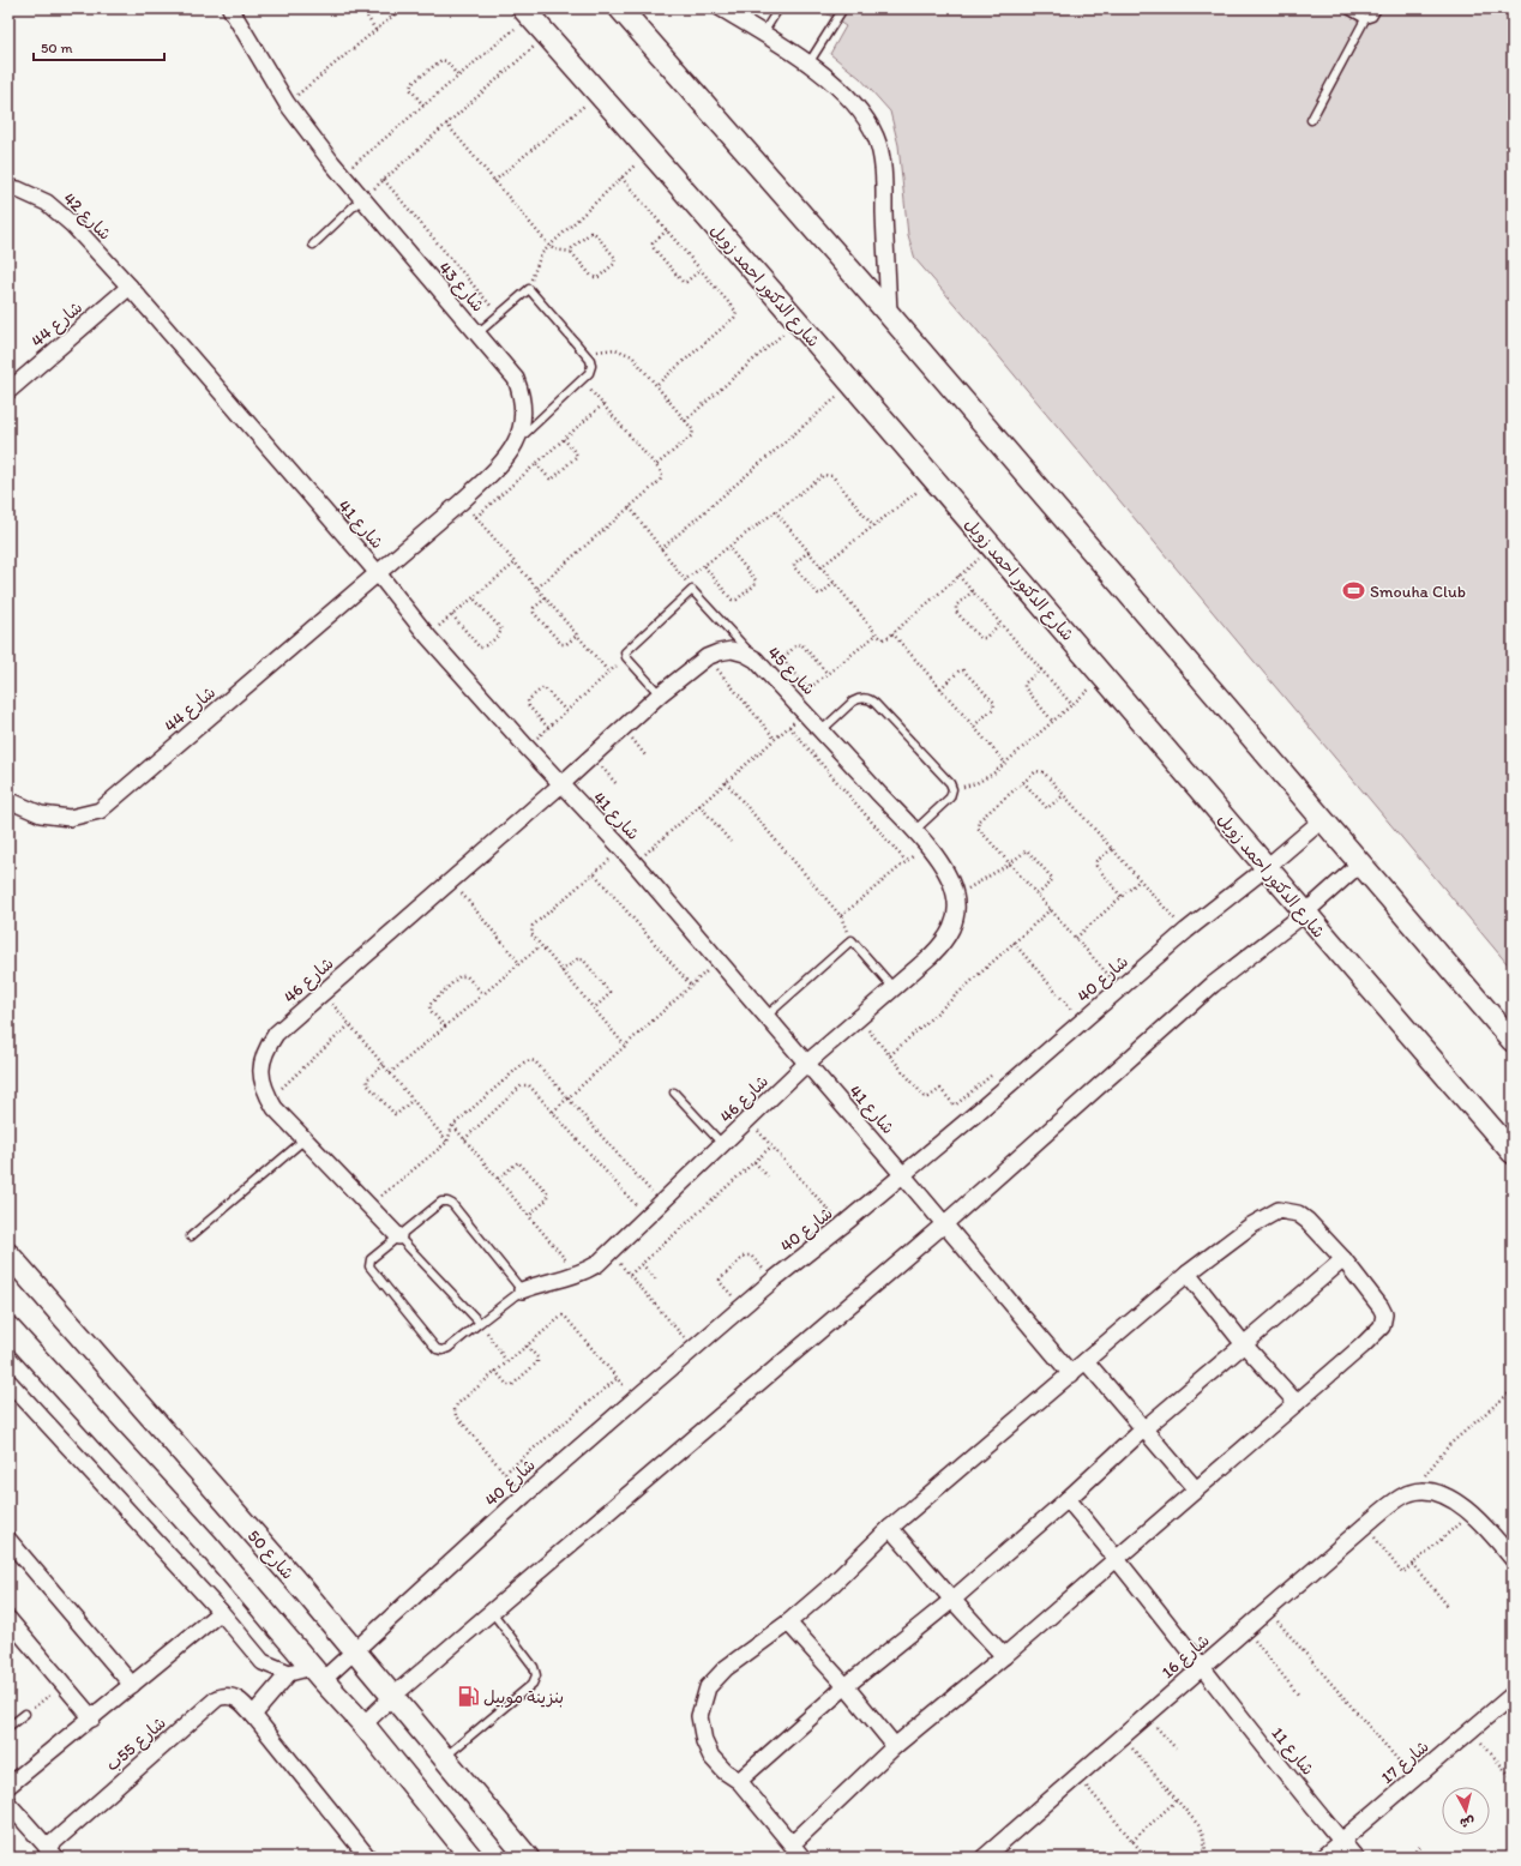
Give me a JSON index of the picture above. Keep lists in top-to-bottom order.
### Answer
{
  "streets": {
    "street": [
      "شارع 42",
      "شارع الدكتور احمد زويل",
      "شارع 43",
      "شارع 44",
      "شارع 41",
      "شارع 45",
      "شارع 40",
      "شارع 46",
      "شارع 50",
      "شارع 16",
      "شارع 55ب",
      "شارع 11",
      "شارع 17"
    ]
  },
  "crossings": [
    ["شارع 42", "شارع 44"],
    ["شارع 42", "شارع 41"],
    ["شارع الدكتور احمد زويل", "شارع 40"],
    ["شارع 43", "شارع 44"],
    ["شارع 43", "شارع 41"],
    ["شارع 44", "شارع 41"],
    ["شارع 41", "شارع 45"],
    ["شارع 41", "شارع 40"],
    ["شارع 41", "شارع 46"],
    ["شارع 45", "شارع 46"],
    ["شارع 40", "شارع 50"],
    ["شارع 16", "شارع 11"],
    ["شارع 11", "شارع 17"]
  ],
  "places": {
    "sports": ["Smouha Club"],
    "fuel station": ["بنزينة موبيل"]
  },
  "scale_bar": "50 m",
  "north": "bottom"
}
